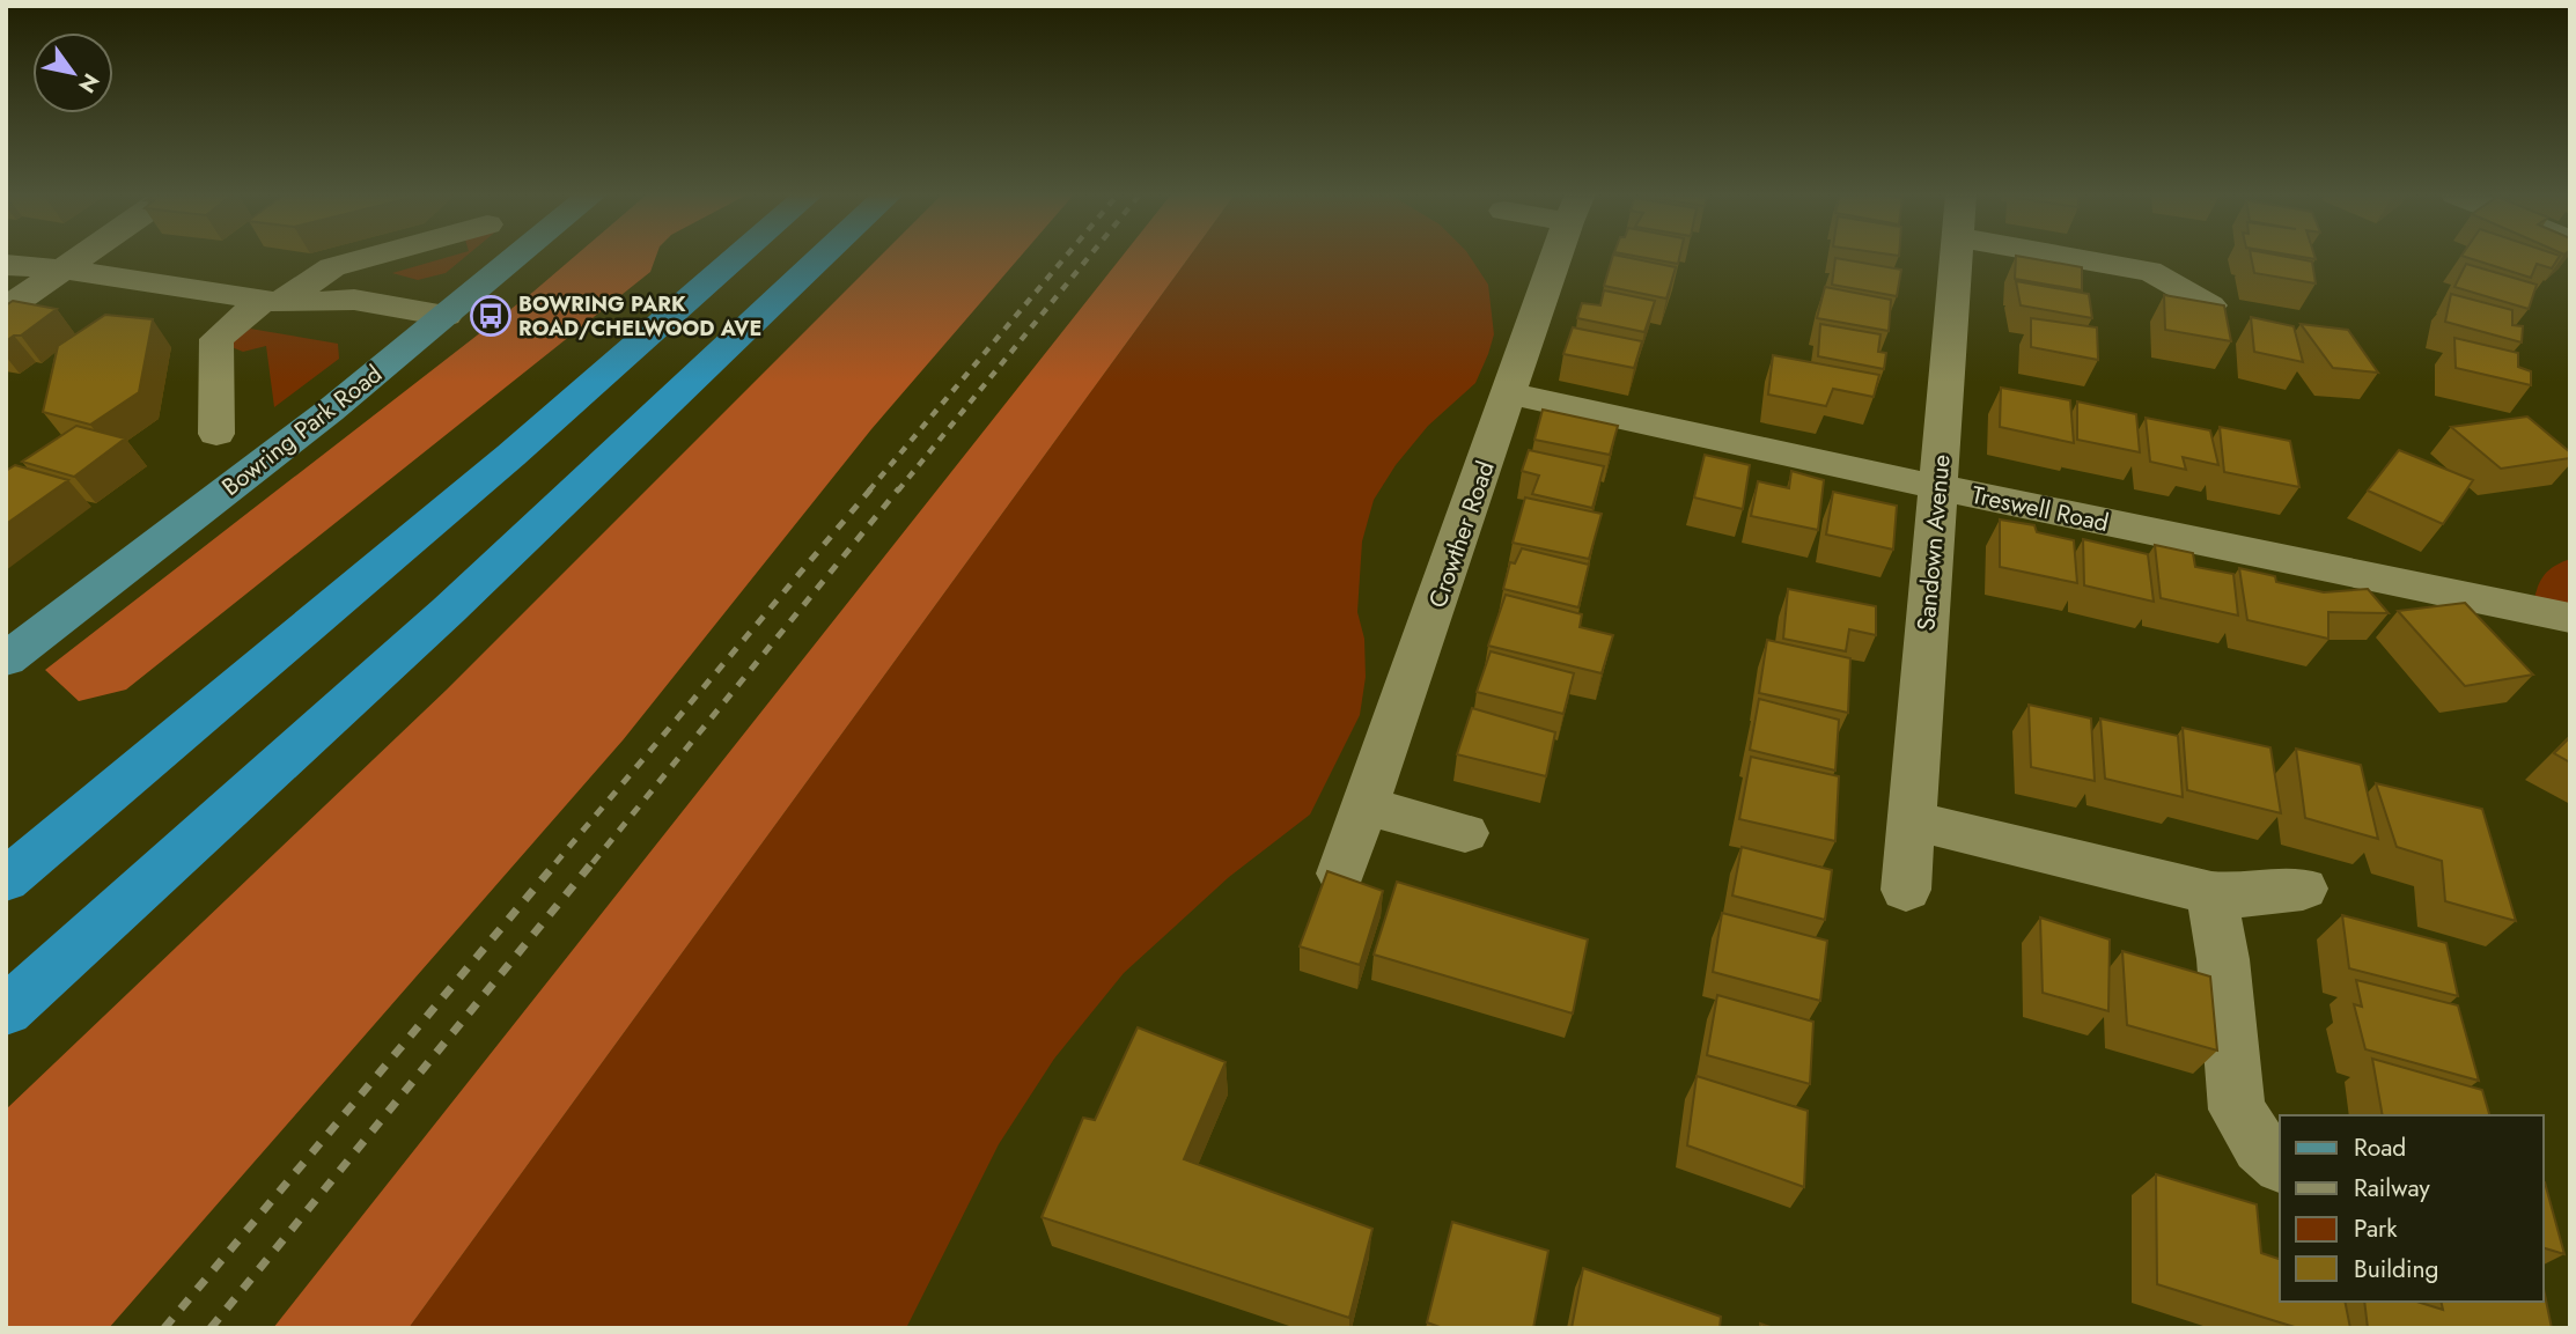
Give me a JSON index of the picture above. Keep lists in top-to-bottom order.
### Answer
{
  "streets": {
    "main road": ["Bowring Park Road"],
    "street": ["Treswell Road", "Crowther Road", "Sandown Avenue"]
  },
  "crossings": [
    ["Treswell Road", "Crowther Road"],
    ["Treswell Road", "Sandown Avenue"]
  ],
  "places": {
    "bus stop": ["BOWRING PARK ROAD/CHELWOOD AVE"]
  },
  "legend": [
    "Road",
    "Railway",
    "Park",
    "Building"
  ],
  "north": "bottom right"
}
